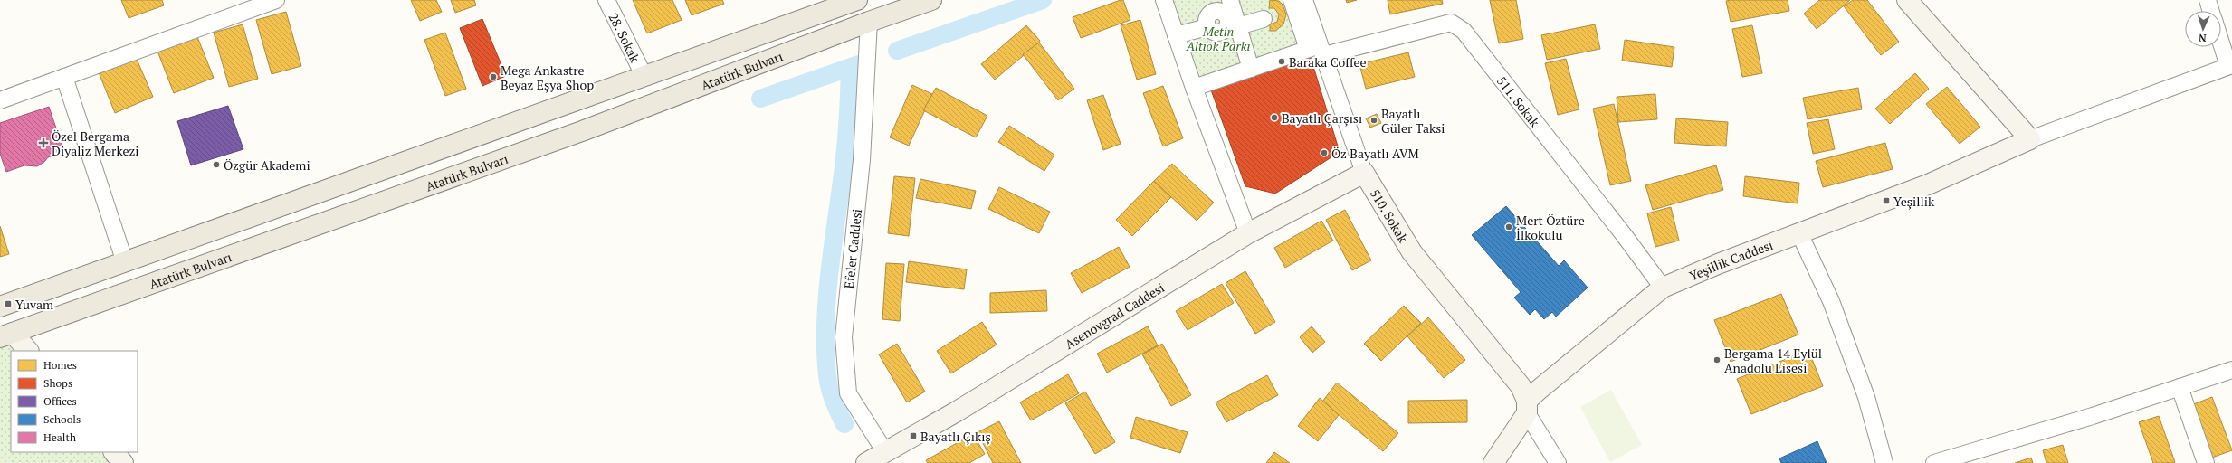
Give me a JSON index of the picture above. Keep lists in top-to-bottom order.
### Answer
{
  "streets": {
    "main road": [
      "Atatürk Bulvarı",
      "510. Sokak",
      "Yeşillik Caddesi",
      "Asenovgrad Caddesi"
    ],
    "street": ["28. Sokak", "511. Sokak", "Efeler Caddesi"]
  },
  "crossings": [
    ["28. Sokak", "Atatürk Bulvarı"],
    ["Atatürk Bulvarı", "Efeler Caddesi"],
    ["511. Sokak", "510. Sokak"],
    ["511. Sokak", "Yeşillik Caddesi"],
    ["510. Sokak", "Yeşillik Caddesi"],
    ["510. Sokak", "Asenovgrad Caddesi"],
    ["Efeler Caddesi", "Asenovgrad Caddesi"]
  ],
  "parks": ["Metin Altıok Parkı"],
  "places": {
    "other": [
      "Baraka Coffee",
      "Mega Ankastre Beyaz Eşya Shop",
      "Bayatlı Çarşısı",
      "Bayatlı Güler Taksi",
      "Öz Bayatlı AVM",
      "Özgür Akademi",
      "Mert Öztüre İlkokulu",
      "Bergama 14 Eylül Anadolu Lisesi"
    ],
    "health": ["Özel Bergama Diyaliz Merkezi"],
    "transit": ["Yeşillik", "Yuvam", "Bayatlı Çıkış"]
  },
  "legend": [
    "Homes",
    "Shops",
    "Offices",
    "Schools",
    "Health"
  ],
  "north": "bottom"
}
